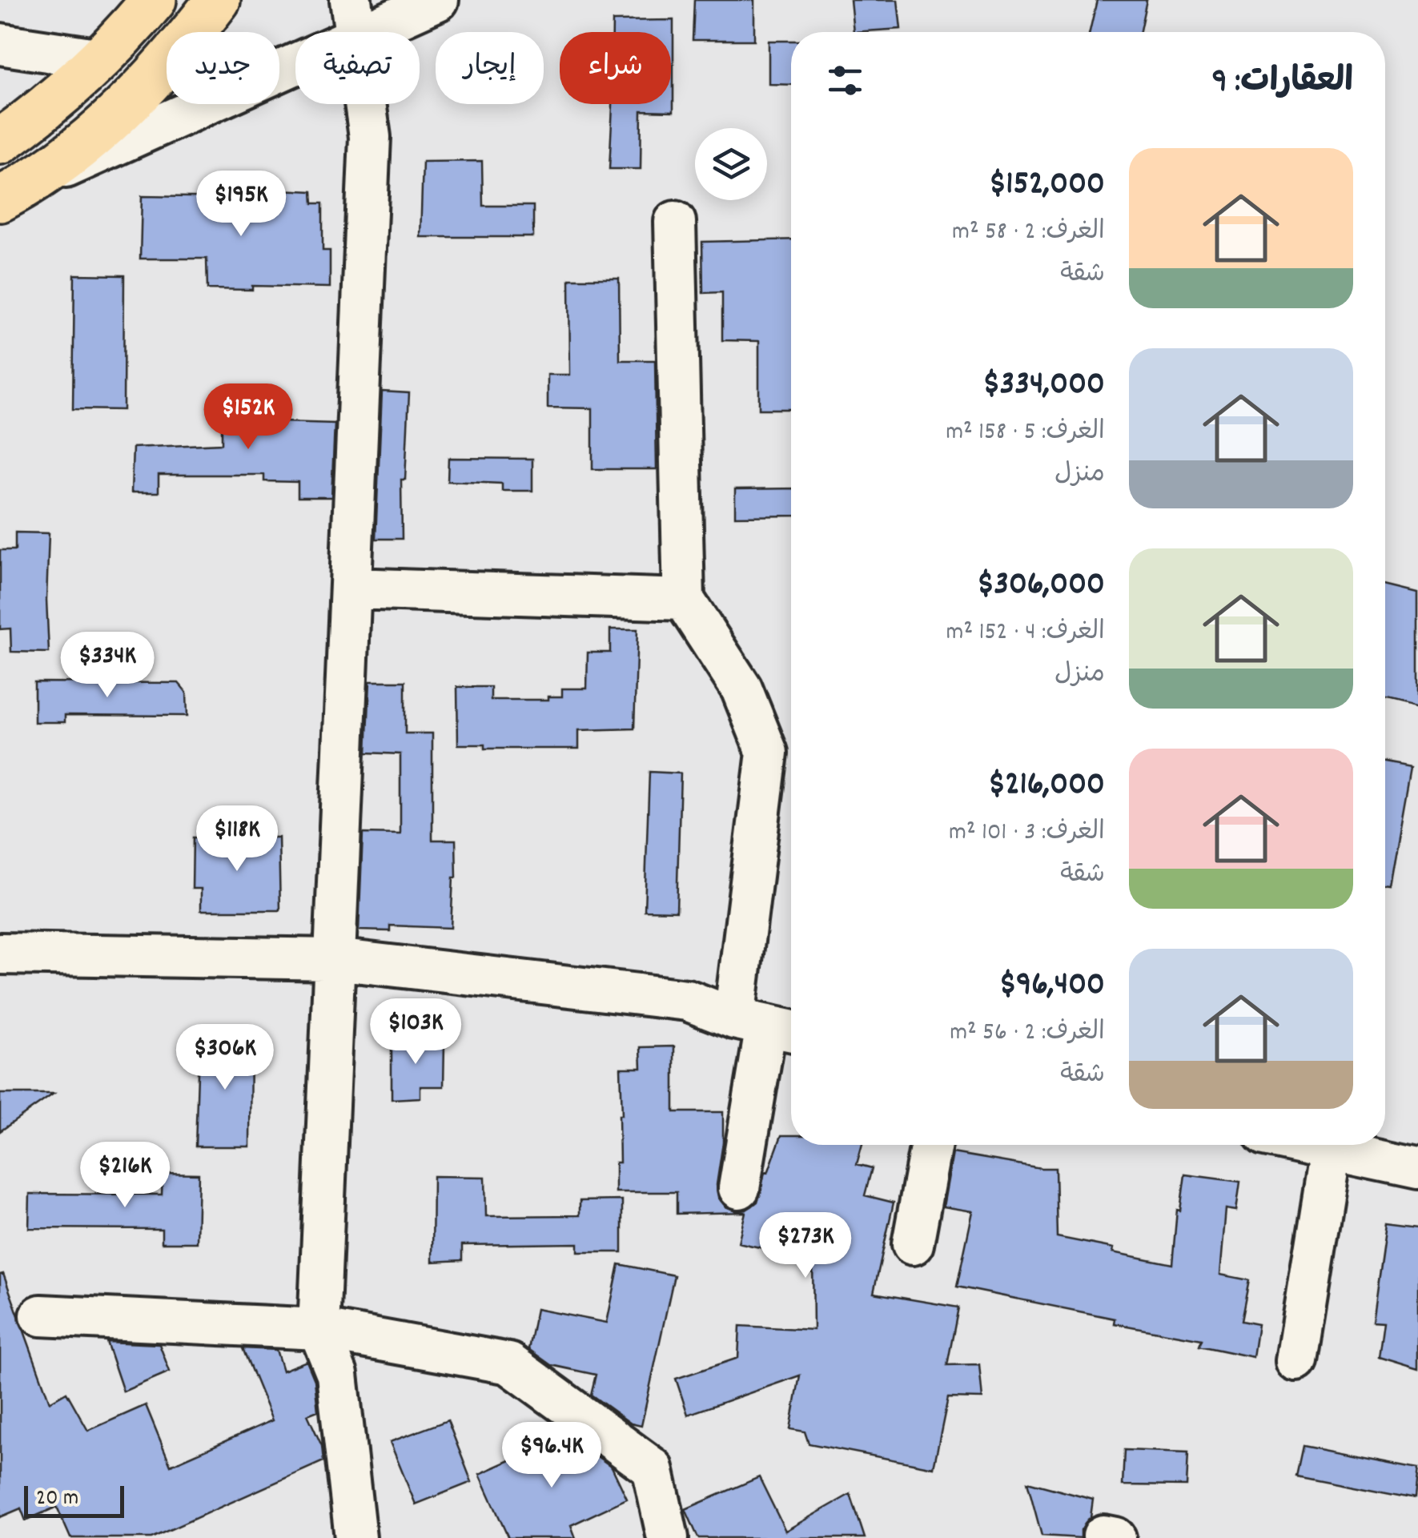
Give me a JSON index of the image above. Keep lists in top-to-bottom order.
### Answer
{
  "scale_bar": "20 m",
  "page": {
    "chip": [
      "شراء",
      "إيجار",
      "تصفية",
      "جديد"
    ],
    "heading": "العقارات: 9",
    "list": [
      {
        "name": "$152,000",
        "note": "الغرف: 2 · 58 m² · شقة"
      },
      {
        "name": "$334,000",
        "note": "الغرف: 5 · 158 m² · منزل"
      },
      {
        "name": "$306,000",
        "note": "الغرف: 4 · 152 m² · منزل"
      },
      {
        "name": "$216,000",
        "note": "الغرف: 3 · 101 m² · شقة"
      },
      {
        "name": "$96,400",
        "note": "الغرف: 2 · 56 m² · شقة"
      }
    ],
    "price": [
      "$195K",
      "$152K",
      "$334K",
      "$118K",
      "$103K",
      "$306K",
      "$216K",
      "$273K",
      "$96.4K"
    ],
    "scale": "20 m"
  }
}
